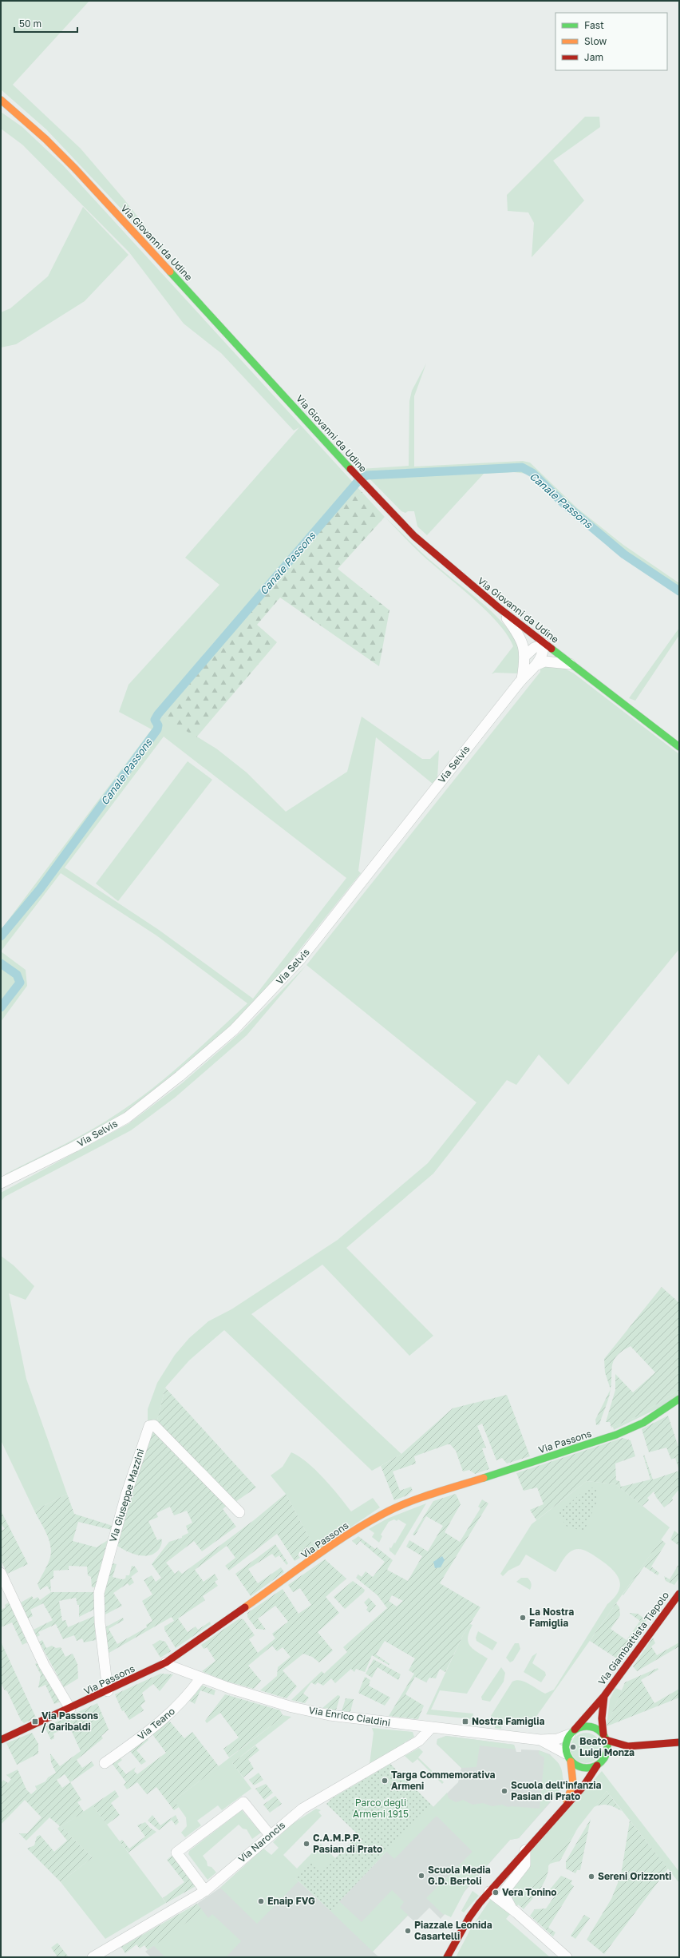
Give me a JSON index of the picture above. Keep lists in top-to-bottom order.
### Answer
{
  "streets": {
    "street": [
      "Via Giovanni da Udine",
      "Via Selvis",
      "Via Passons",
      "Via Giuseppe Mazzini",
      "Via Giambattista Tiepolo",
      "Via Enrico Cialdini",
      "Via Teano",
      "Via Naroncis"
    ]
  },
  "crossings": [
    ["Via Giovanni da Udine", "Via Selvis"],
    ["Via Passons", "Via Giuseppe Mazzini"],
    ["Via Passons", "Via Enrico Cialdini"],
    ["Via Giambattista Tiepolo", "Via Enrico Cialdini"],
    ["Via Enrico Cialdini", "Via Teano"],
    ["Via Enrico Cialdini", "Via Naroncis"]
  ],
  "water": ["Canale Passons"],
  "parks": ["Parco degli Armeni 1915"],
  "places": {
    "other": [
      "La Nostra Famiglia",
      "Beato Luigi Monza",
      "Targa Commemorativa Armeni",
      "Scuola dell'infanzia Pasian di Prato",
      "C.A.M.P.P. Pasian di Prato",
      "Scuola Media G.D. Bertoli",
      "Sereni Orizzonti",
      "Vera Tonino",
      "Enaip FVG",
      "Piazzale Leonida Casartelli"
    ],
    "transit": ["Via Passons / Garibaldi", "Nostra Famiglia"]
  },
  "legend": ["Fast", "Slow", "Jam"],
  "scale_bar": "50 m"
}
